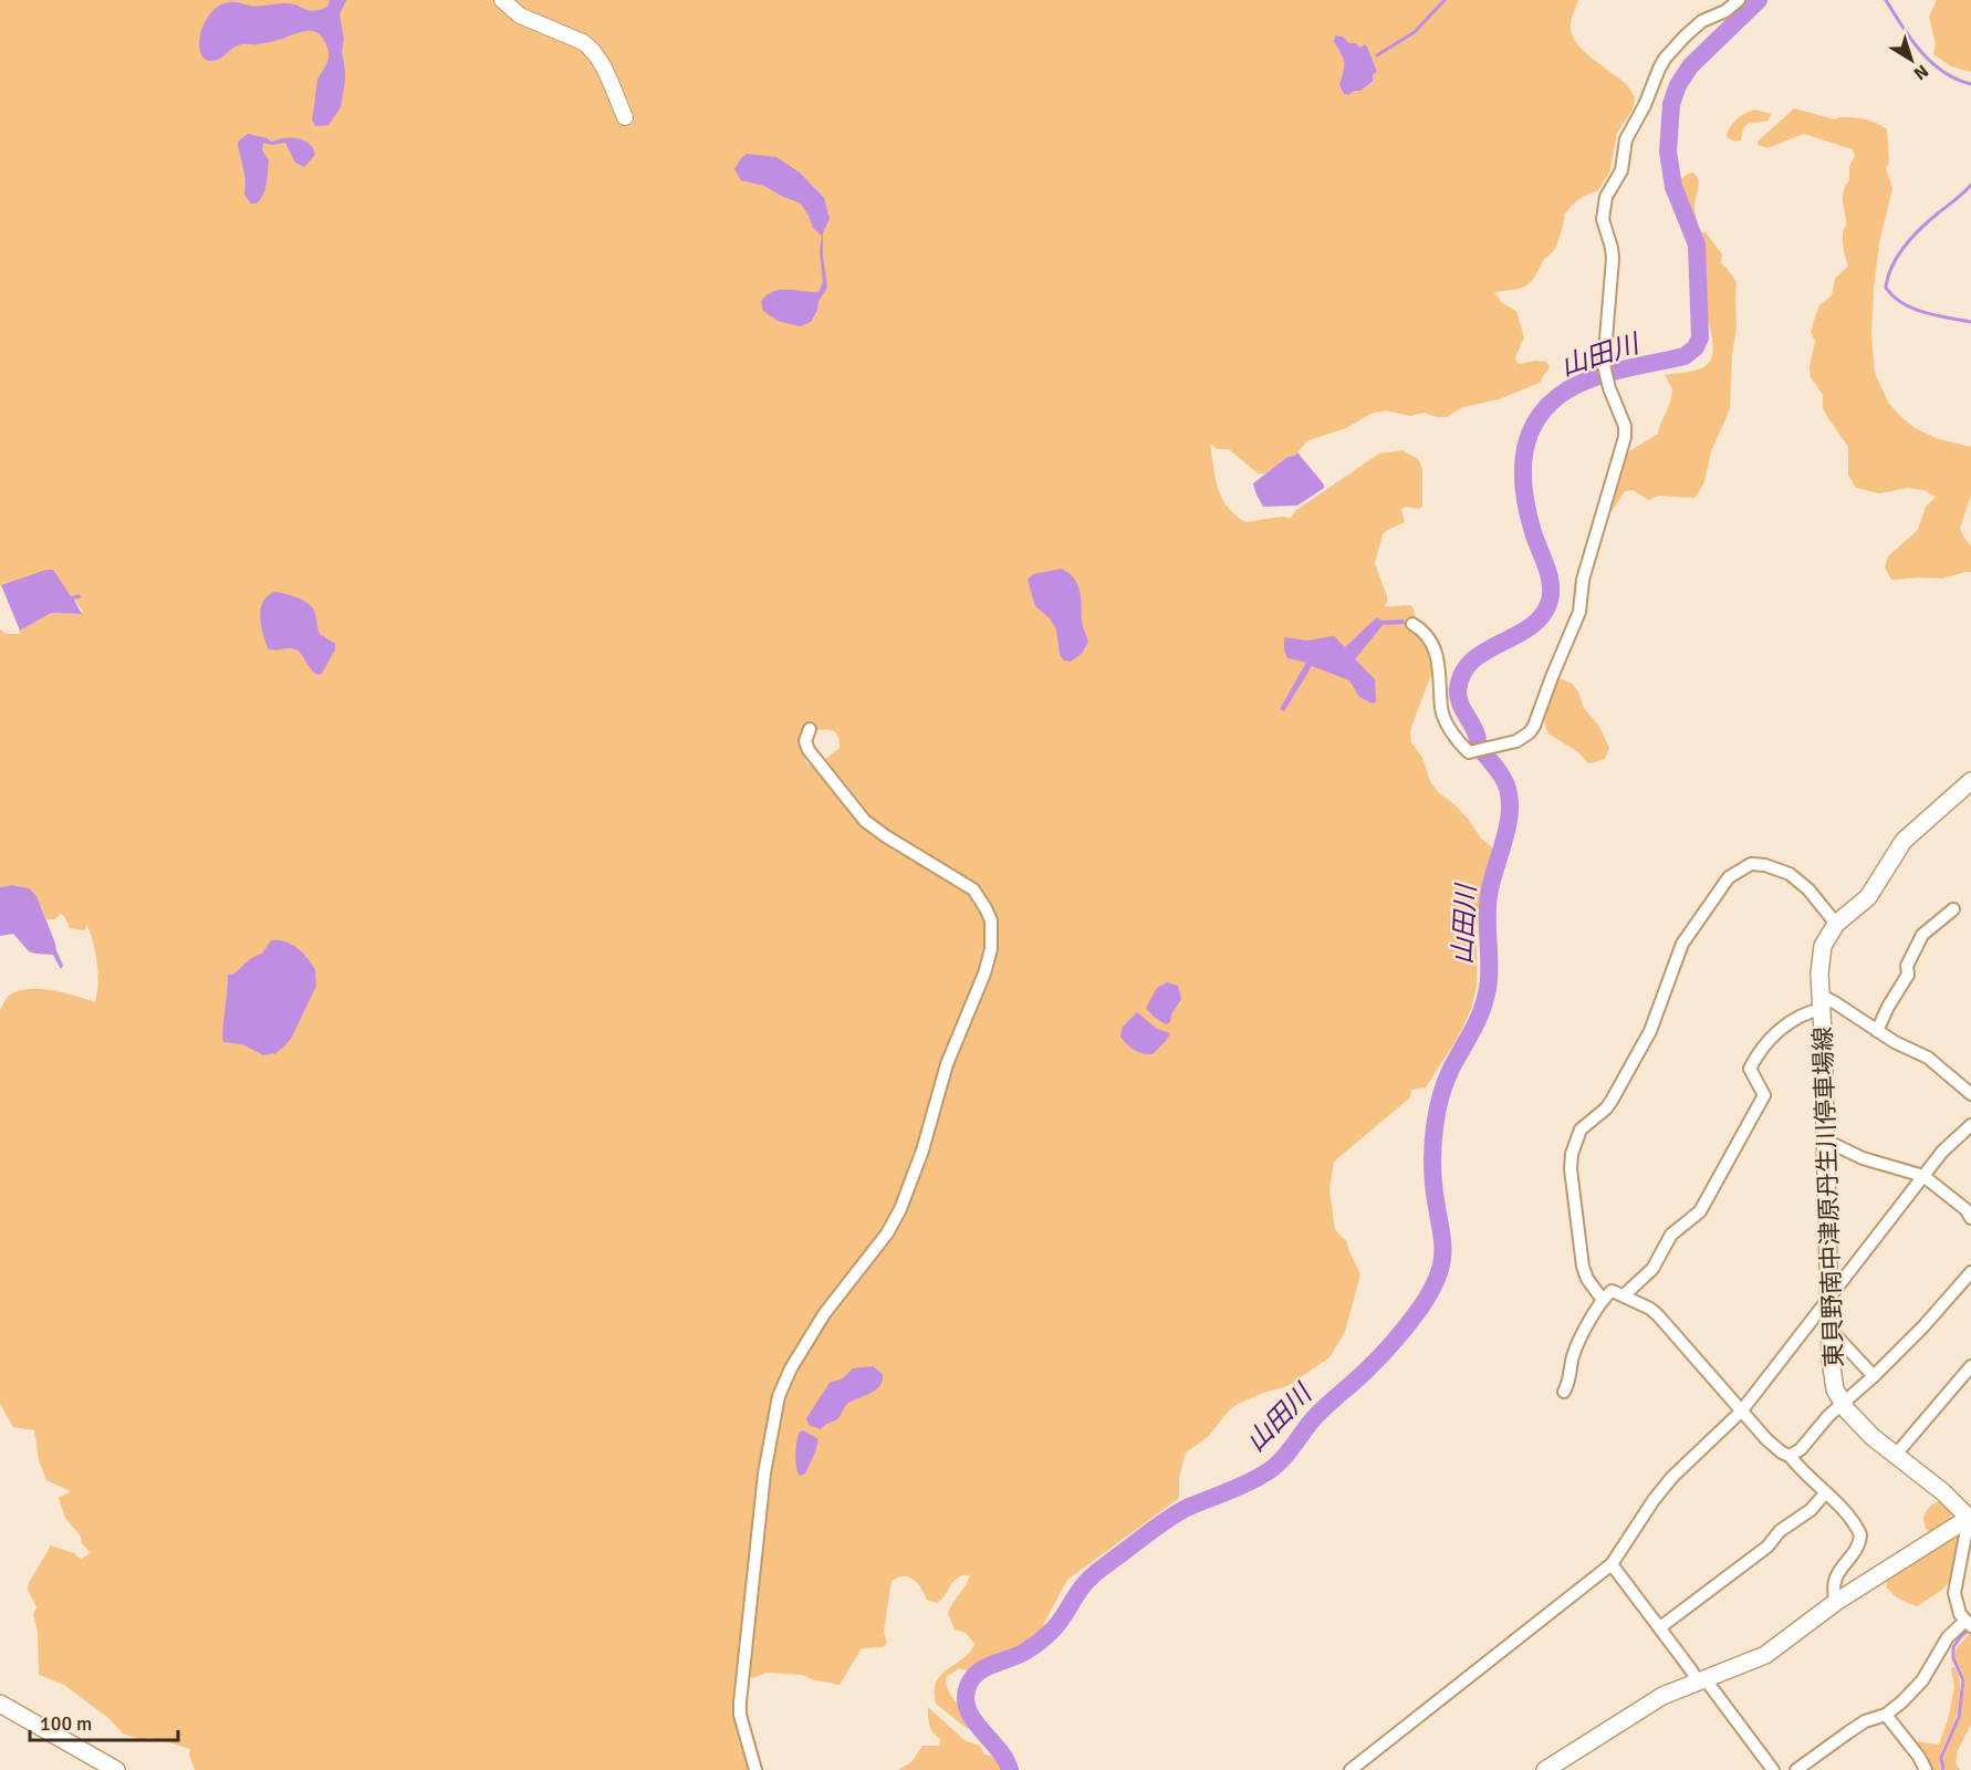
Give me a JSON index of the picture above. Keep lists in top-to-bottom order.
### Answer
{
  "streets": {
    "main road": ["東貝野南中津原丹生川停車場線"]
  },
  "water": ["山田川"],
  "scale_bar": "100 m",
  "north": "bottom right"
}
